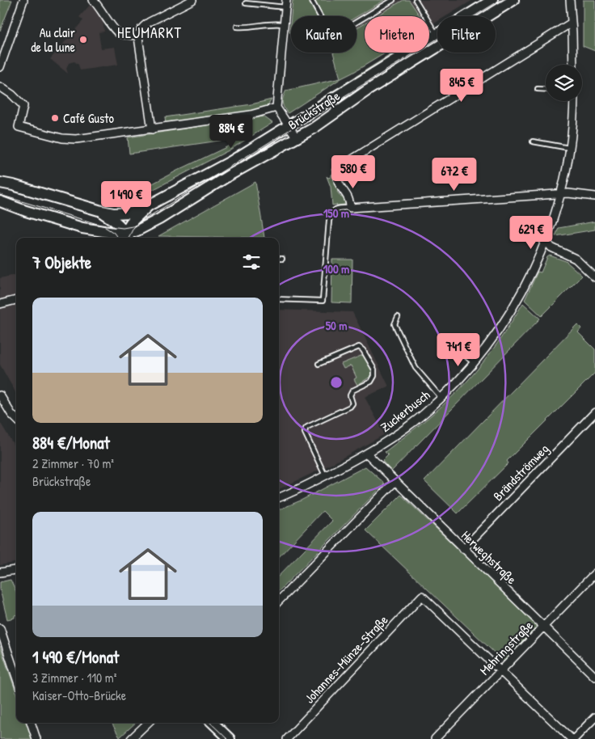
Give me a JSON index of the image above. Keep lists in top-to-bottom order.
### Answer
{
  "streets": {
    "main road": ["Brückstraße"],
    "street": [
      "Zuckerbusch",
      "Brändströmweg",
      "Herweghstraße",
      "Mehringstraße",
      "Johannes-Münze-Straße"
    ]
  },
  "crossings": [
    ["Zuckerbusch", "Herweghstraße"],
    ["Brändströmweg", "Herweghstraße"],
    ["Herweghstraße", "Mehringstraße"],
    ["Mehringstraße", "Johannes-Münze-Straße"]
  ],
  "districts": ["HEUMARKT"],
  "places": ["Au clair de la lune", "Café Gusto"],
  "page": {
    "chip": ["Kaufen", "Mieten", "Filter"],
    "price": [
      "845 €",
      "884 €",
      "580 €",
      "672 €",
      "1 490 €",
      "629 €",
      "741 €"
    ],
    "heading": "7 Objekte",
    "list": [
      {
        "name": "884 €/Monat",
        "note": "2 Zimmer · 70 m² · Brückstraße"
      },
      {
        "name": "1 490 €/Monat",
        "note": "3 Zimmer · 110 m² · Kaiser-Otto-Brücke"
      }
    ]
  },
  "rings": ["150 m", "100 m", "50 m"]
}
